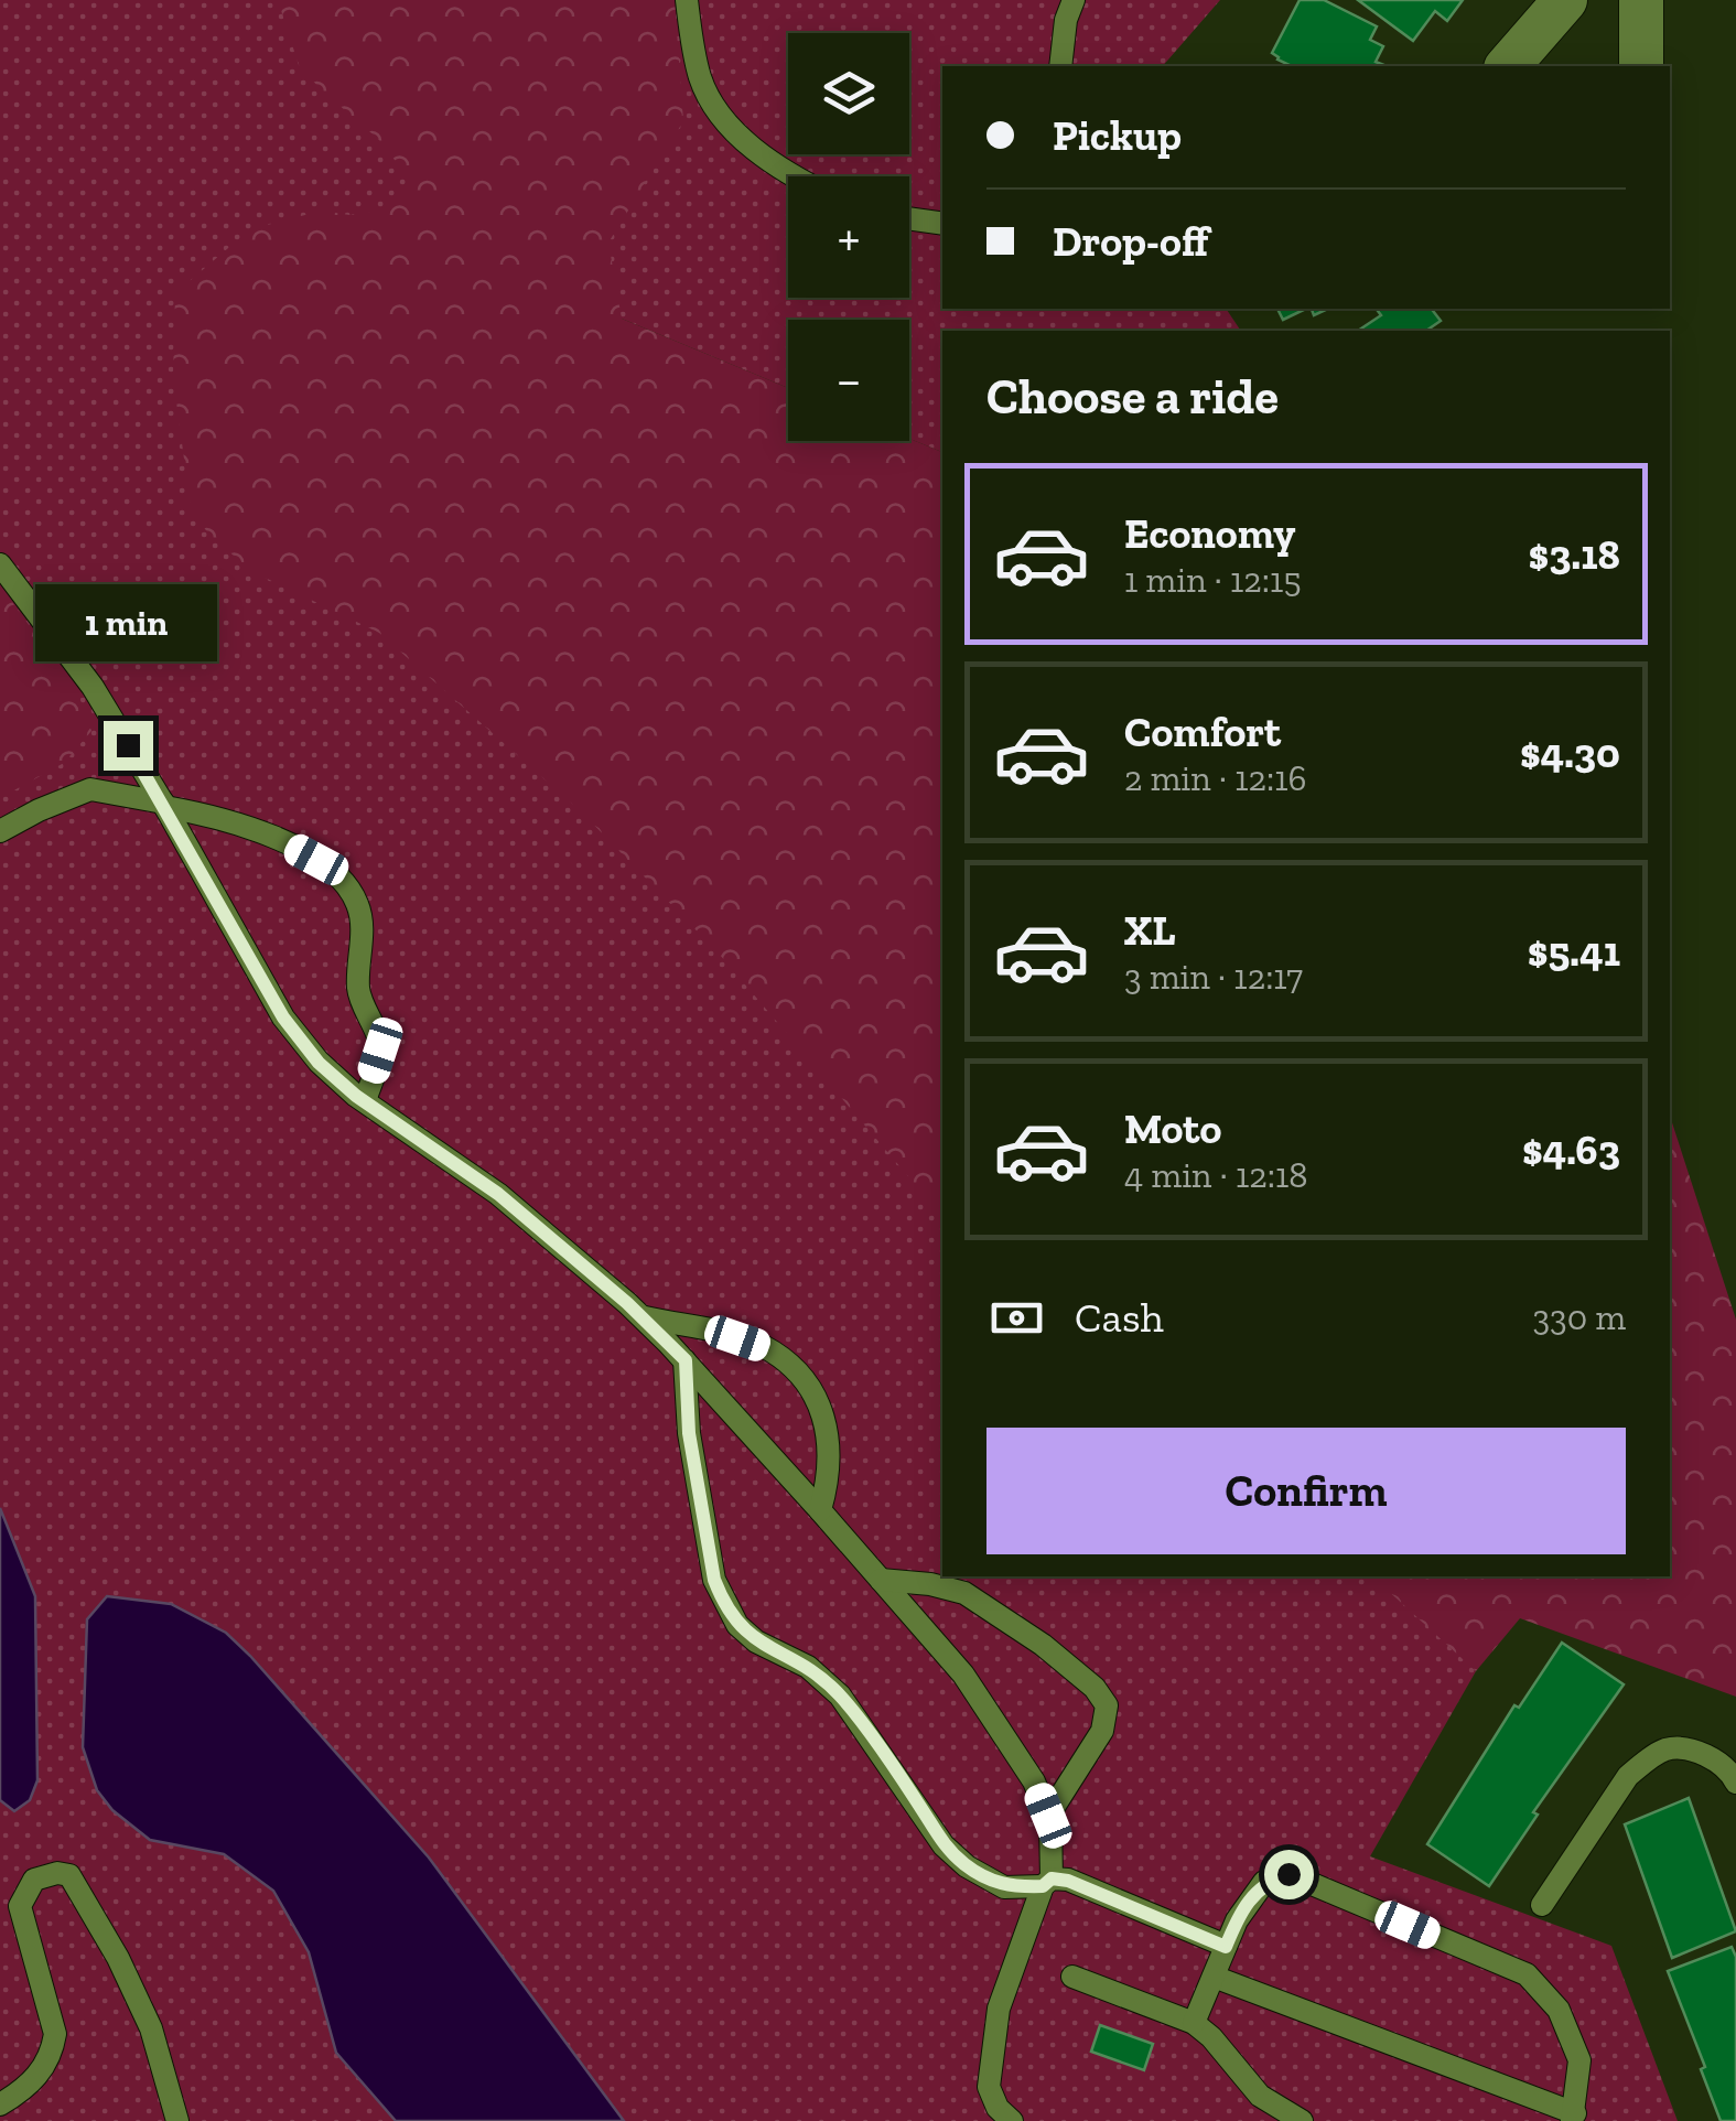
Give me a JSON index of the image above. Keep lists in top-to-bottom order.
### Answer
{
  "page": {
    "map_buttons": ["+", "−"],
    "banner": ["Pickup", "Drop-off"],
    "heading": "Choose a ride",
    "list": [
      {
        "name": "Economy",
        "note": "1 min · 12:15",
        "value": "$3.18"
      },
      {
        "name": "Comfort",
        "note": "2 min · 12:16",
        "value": "$4.30"
      },
      {
        "name": "XL",
        "note": "3 min · 12:17",
        "value": "$5.41"
      },
      {
        "name": "Moto",
        "note": "4 min · 12:18",
        "value": "$4.63"
      }
    ],
    "bubble": "1 min",
    "pay": ["Cash", "330 m"],
    "buttons": "Confirm"
  }
}
